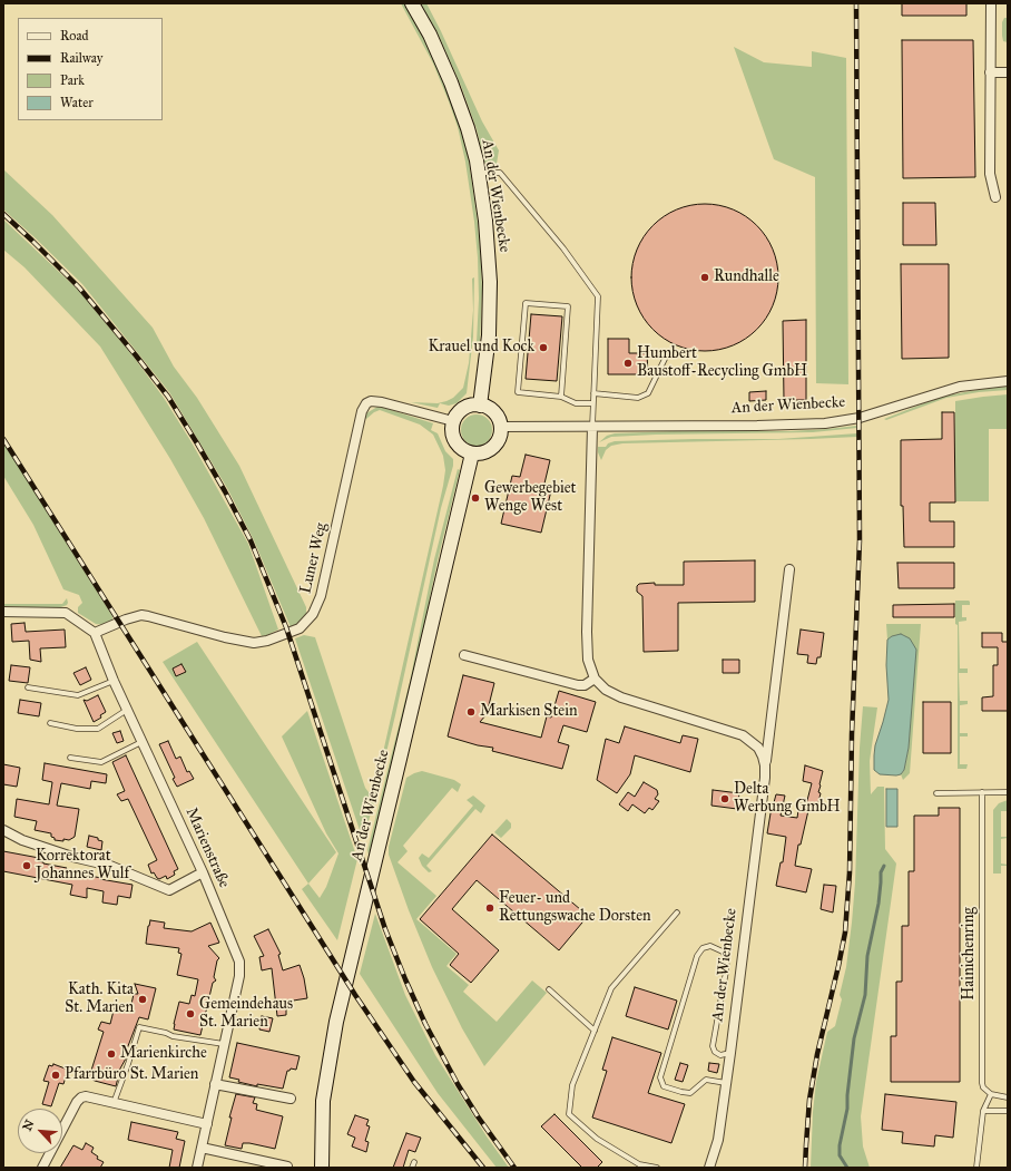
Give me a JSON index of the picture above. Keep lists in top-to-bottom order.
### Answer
{
  "streets": {
    "street": ["An der Wienbecke", "Luner Weg", "Marienstraße"],
    "lane": ["Hainichenring"]
  },
  "crossings": [
    ["An der Wienbecke", "Luner Weg"],
    ["Luner Weg", "Marienstraße"]
  ],
  "places": [
    "Rundhalle",
    "Krauel und Kock",
    "Humbert Baustoff-Recycling GmbH",
    "Gewerbegebiet Wenge West",
    "Markisen Stein",
    "Delta Werbung GmbH",
    "Korrektorat Johannes Wulf",
    "Feuer- und Rettungswache Dorsten",
    "Kath. Kita St. Marien",
    "Gemeindehaus St. Marien",
    "Marienkirche",
    "Pfarrbüro St. Marien"
  ],
  "legend": [
    "Road",
    "Railway",
    "Park",
    "Water"
  ],
  "north": "top left"
}
